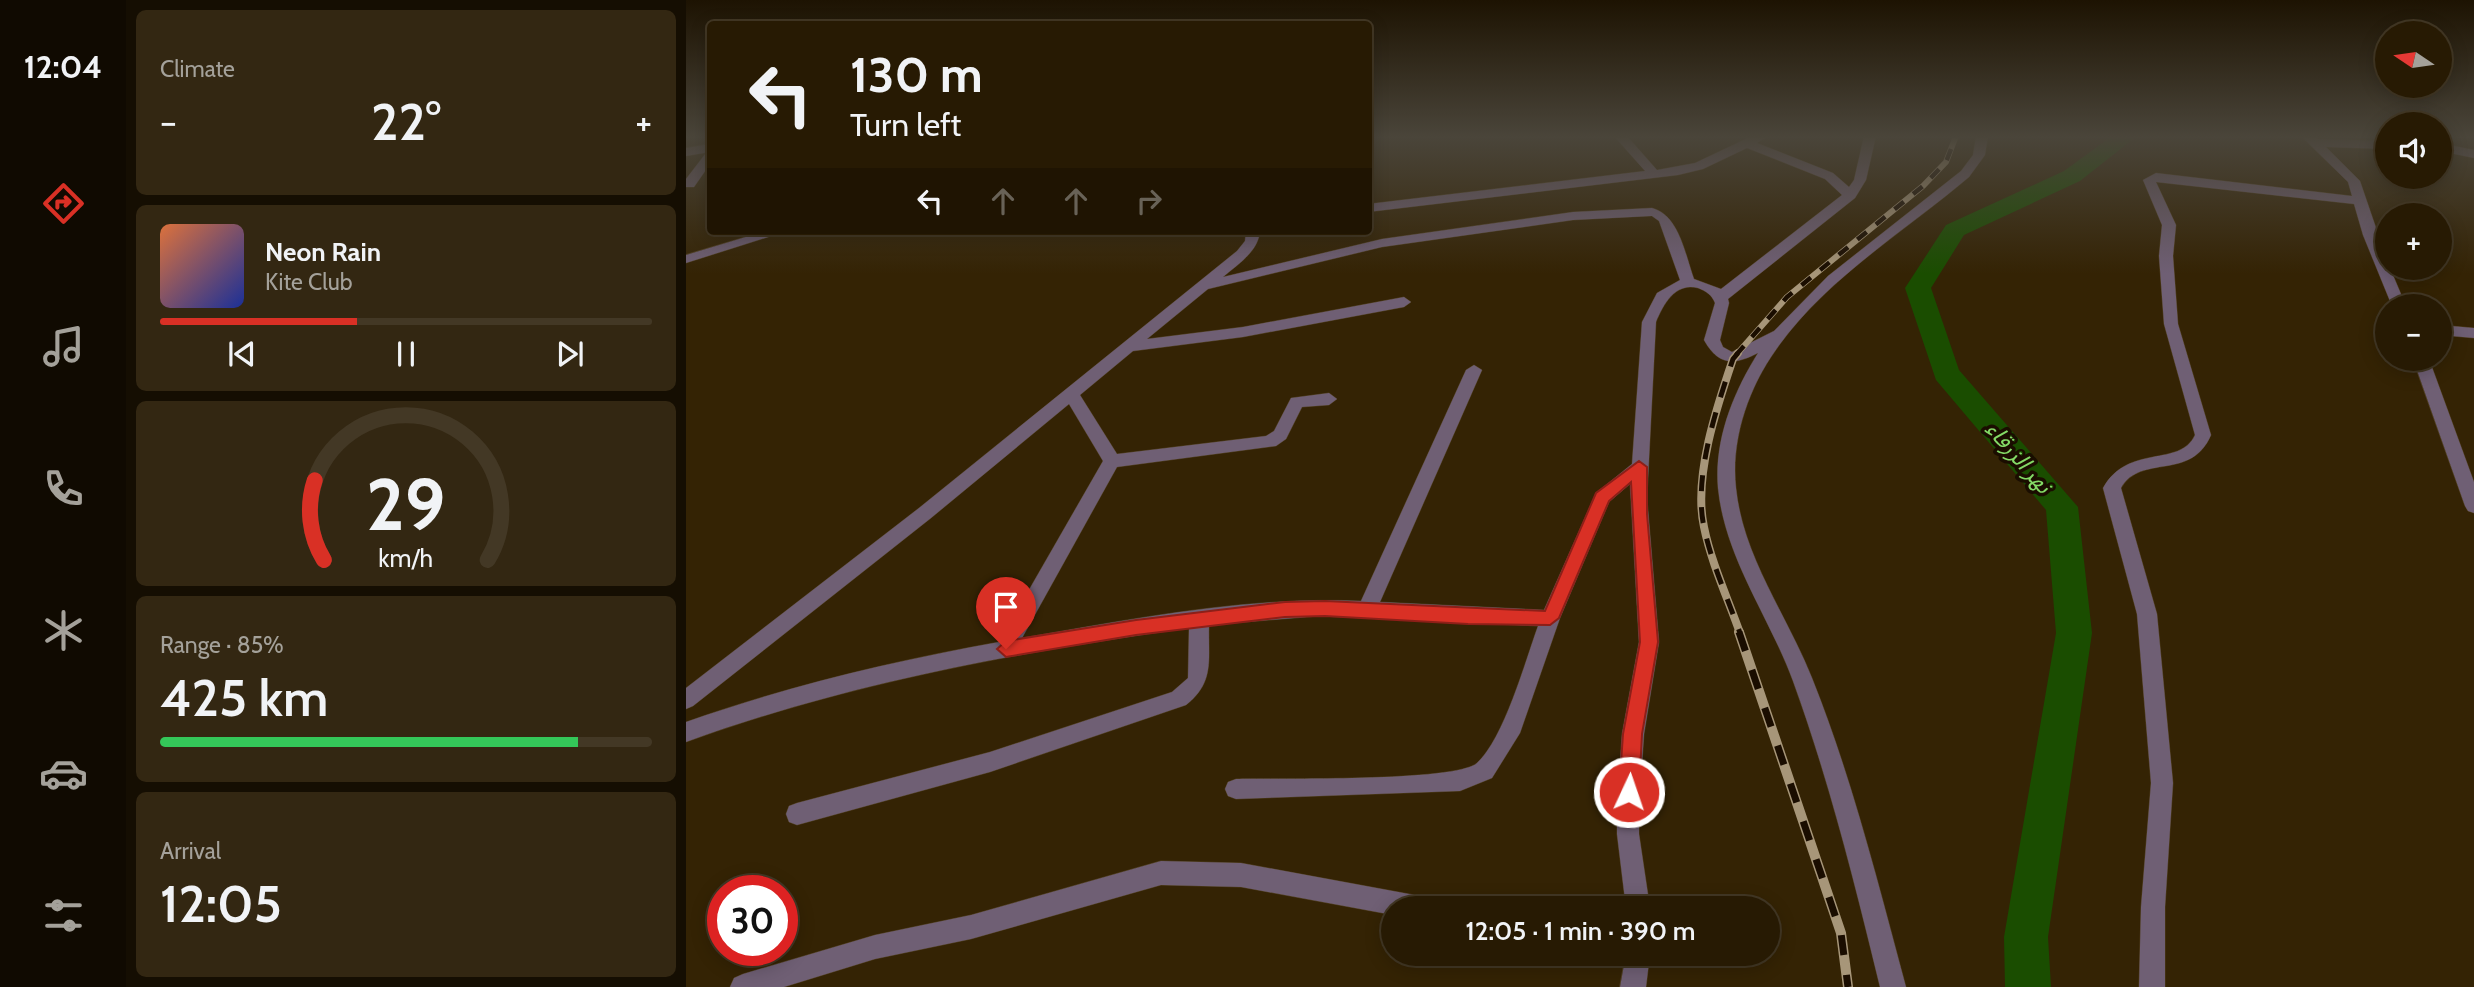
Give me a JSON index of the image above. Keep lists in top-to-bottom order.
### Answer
{
  "water": ["نهر الزرقاء"],
  "north": "left",
  "page": {
    "tabs": "12:04",
    "tile": [
      "Climate",
      ["Range · 85%", "425 km"],
      ["Arrival", "12:05"]
    ],
    "map_buttons": ["+", "−"],
    "turn": ["130 m", "Turn left"],
    "heat": ["−", "22°", "+"],
    "song": ["Neon Rain", "Kite Club"],
    "limit": "30",
    "trip": "12:05 · 1 min · 390 m",
    "gauge": ["29", "km/h"]
  }
}
